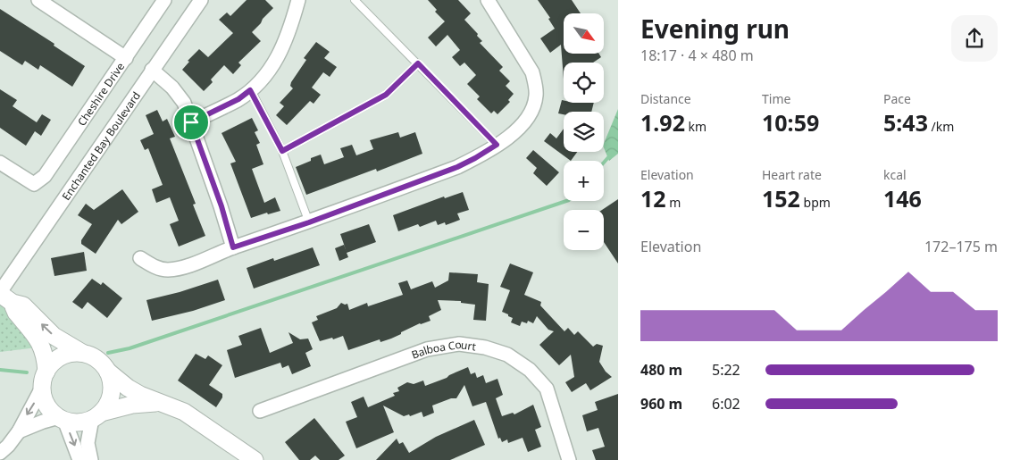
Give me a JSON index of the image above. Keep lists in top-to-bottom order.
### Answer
{
  "streets": {
    "street": ["Cheshire Drive", "Enchanted Bay Boulevard", "Balboa Court"]
  },
  "north": "bottom right",
  "page": {
    "heading": ["Evening run", "18:17 · 4 × 480 m"],
    "map_buttons": ["+", "−"],
    "stats": [
      ["Distance", "1.92 km"],
      ["Time", "10:59"],
      ["Pace", "5:43 /km"],
      ["Elevation", "12 m"],
      ["Heart rate", "152 bpm"],
      ["kcal", "146"]
    ],
    "chart": ["Elevation", "172–175 m"],
    "list": [
      {
        "name": "480 m",
        "note": "5:22"
      },
      {
        "name": "960 m",
        "note": "6:02"
      }
    ]
  }
}
